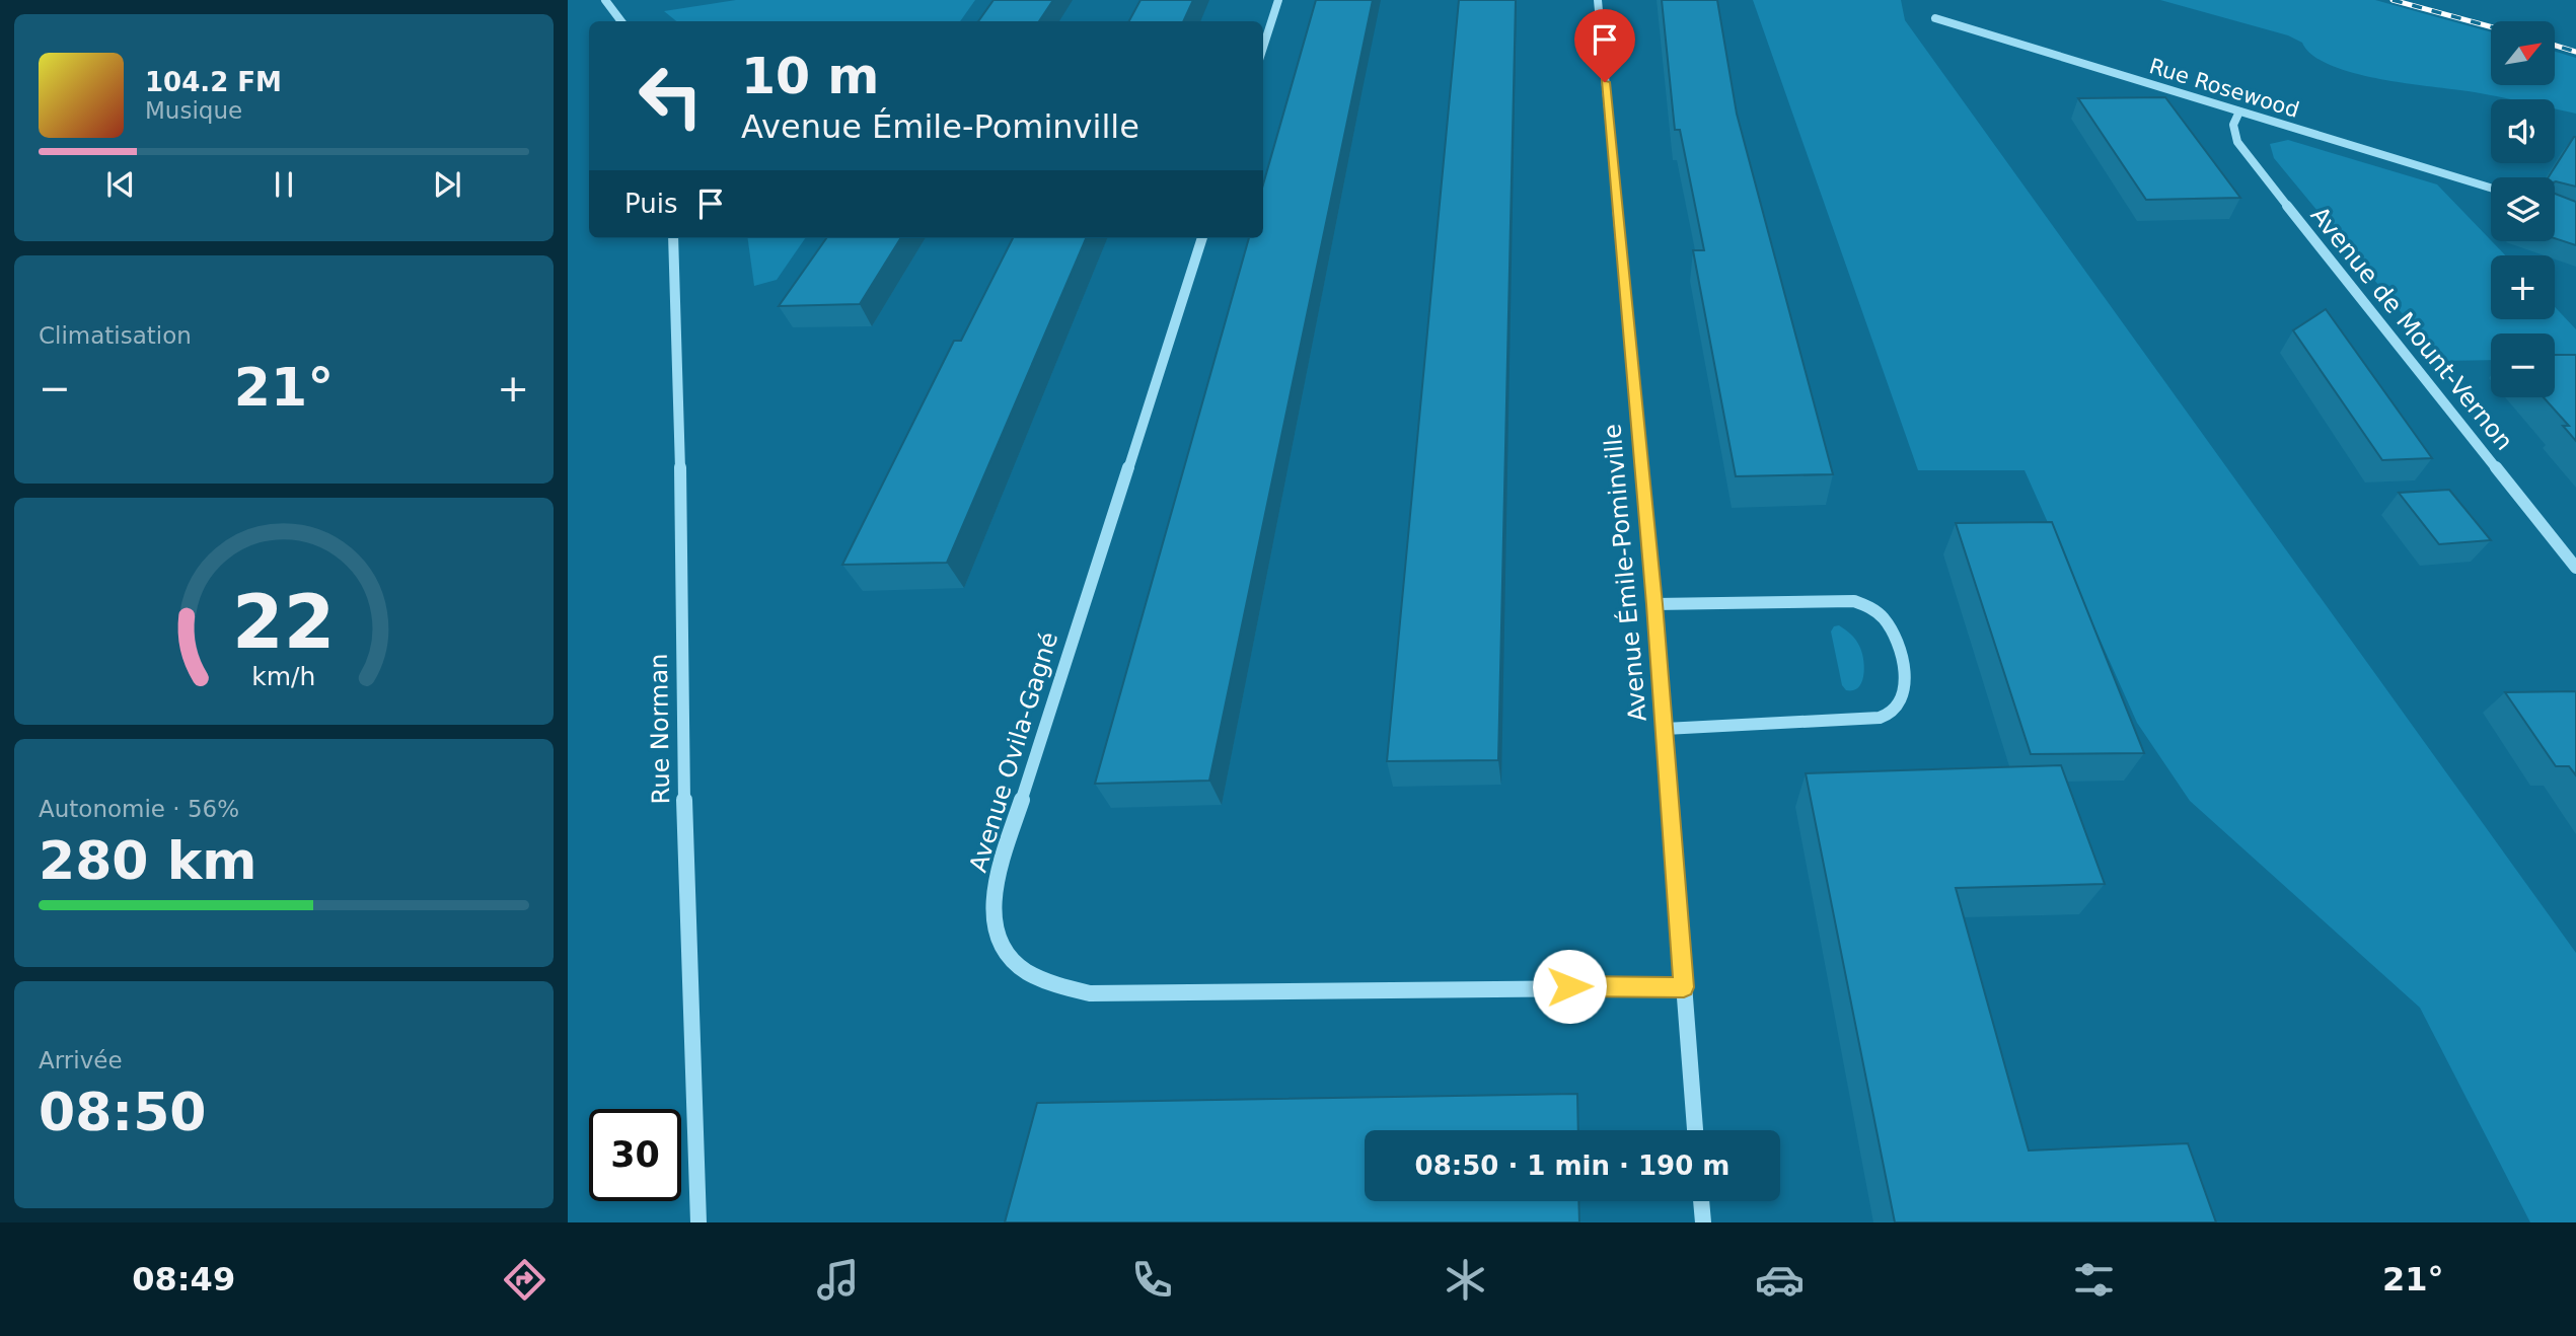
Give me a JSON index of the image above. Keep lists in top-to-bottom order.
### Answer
{
  "streets": {
    "street": [
      "Rue Rosewood",
      "Avenue de Mount-Vernon",
      "Avenue Émile-Pominville",
      "Rue Norman",
      "Avenue Ovila-Gagné"
    ]
  },
  "crossings": [
    ["Rue Rosewood", "Avenue de Mount-Vernon"],
    ["Avenue Émile-Pominville", "Avenue Ovila-Gagné"]
  ],
  "north": "top right",
  "page": {
    "map_buttons": ["+", "−"],
    "turn": ["10 m", "Avenue Émile-Pominville"],
    "song": ["104.2 FM", "Musique"],
    "then": "Puis",
    "tile": [
      "Climatisation",
      ["Autonomie · 56%", "280 km"],
      ["Arrivée", "08:50"]
    ],
    "heat": ["−", "21°", "+"],
    "limit": "30",
    "trip": "08:50 · 1 min · 190 m",
    "tabs": ["08:49", "21°"],
    "gauge": ["22", "km/h"]
  }
}
